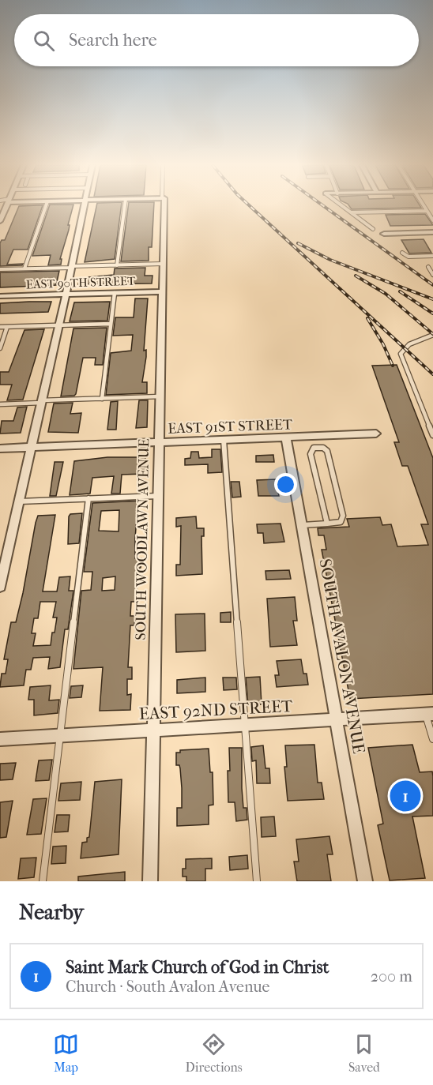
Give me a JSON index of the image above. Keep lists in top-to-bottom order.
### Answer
{
  "streets": {
    "street": [
      "EAST 90TH STREET",
      "EAST 91ST STREET",
      "SOUTH WOODLAWN AVENUE",
      "SOUTH AVALON AVENUE",
      "EAST 92ND STREET"
    ]
  },
  "crossings": [
    ["EAST 90TH STREET", "SOUTH WOODLAWN AVENUE"],
    ["EAST 91ST STREET", "SOUTH WOODLAWN AVENUE"],
    ["EAST 91ST STREET", "SOUTH AVALON AVENUE"],
    ["SOUTH WOODLAWN AVENUE", "EAST 92ND STREET"],
    ["SOUTH AVALON AVENUE", "EAST 92ND STREET"]
  ],
  "page": {
    "search": "Search here",
    "pins": "1",
    "heading": "Nearby",
    "list": [
      {
        "mark": "1",
        "name": "Saint Mark Church of God in Christ",
        "note": "Church · South Avalon Avenue",
        "value": "200 m"
      }
    ],
    "nav": ["Map", "Directions", "Saved"]
  }
}
